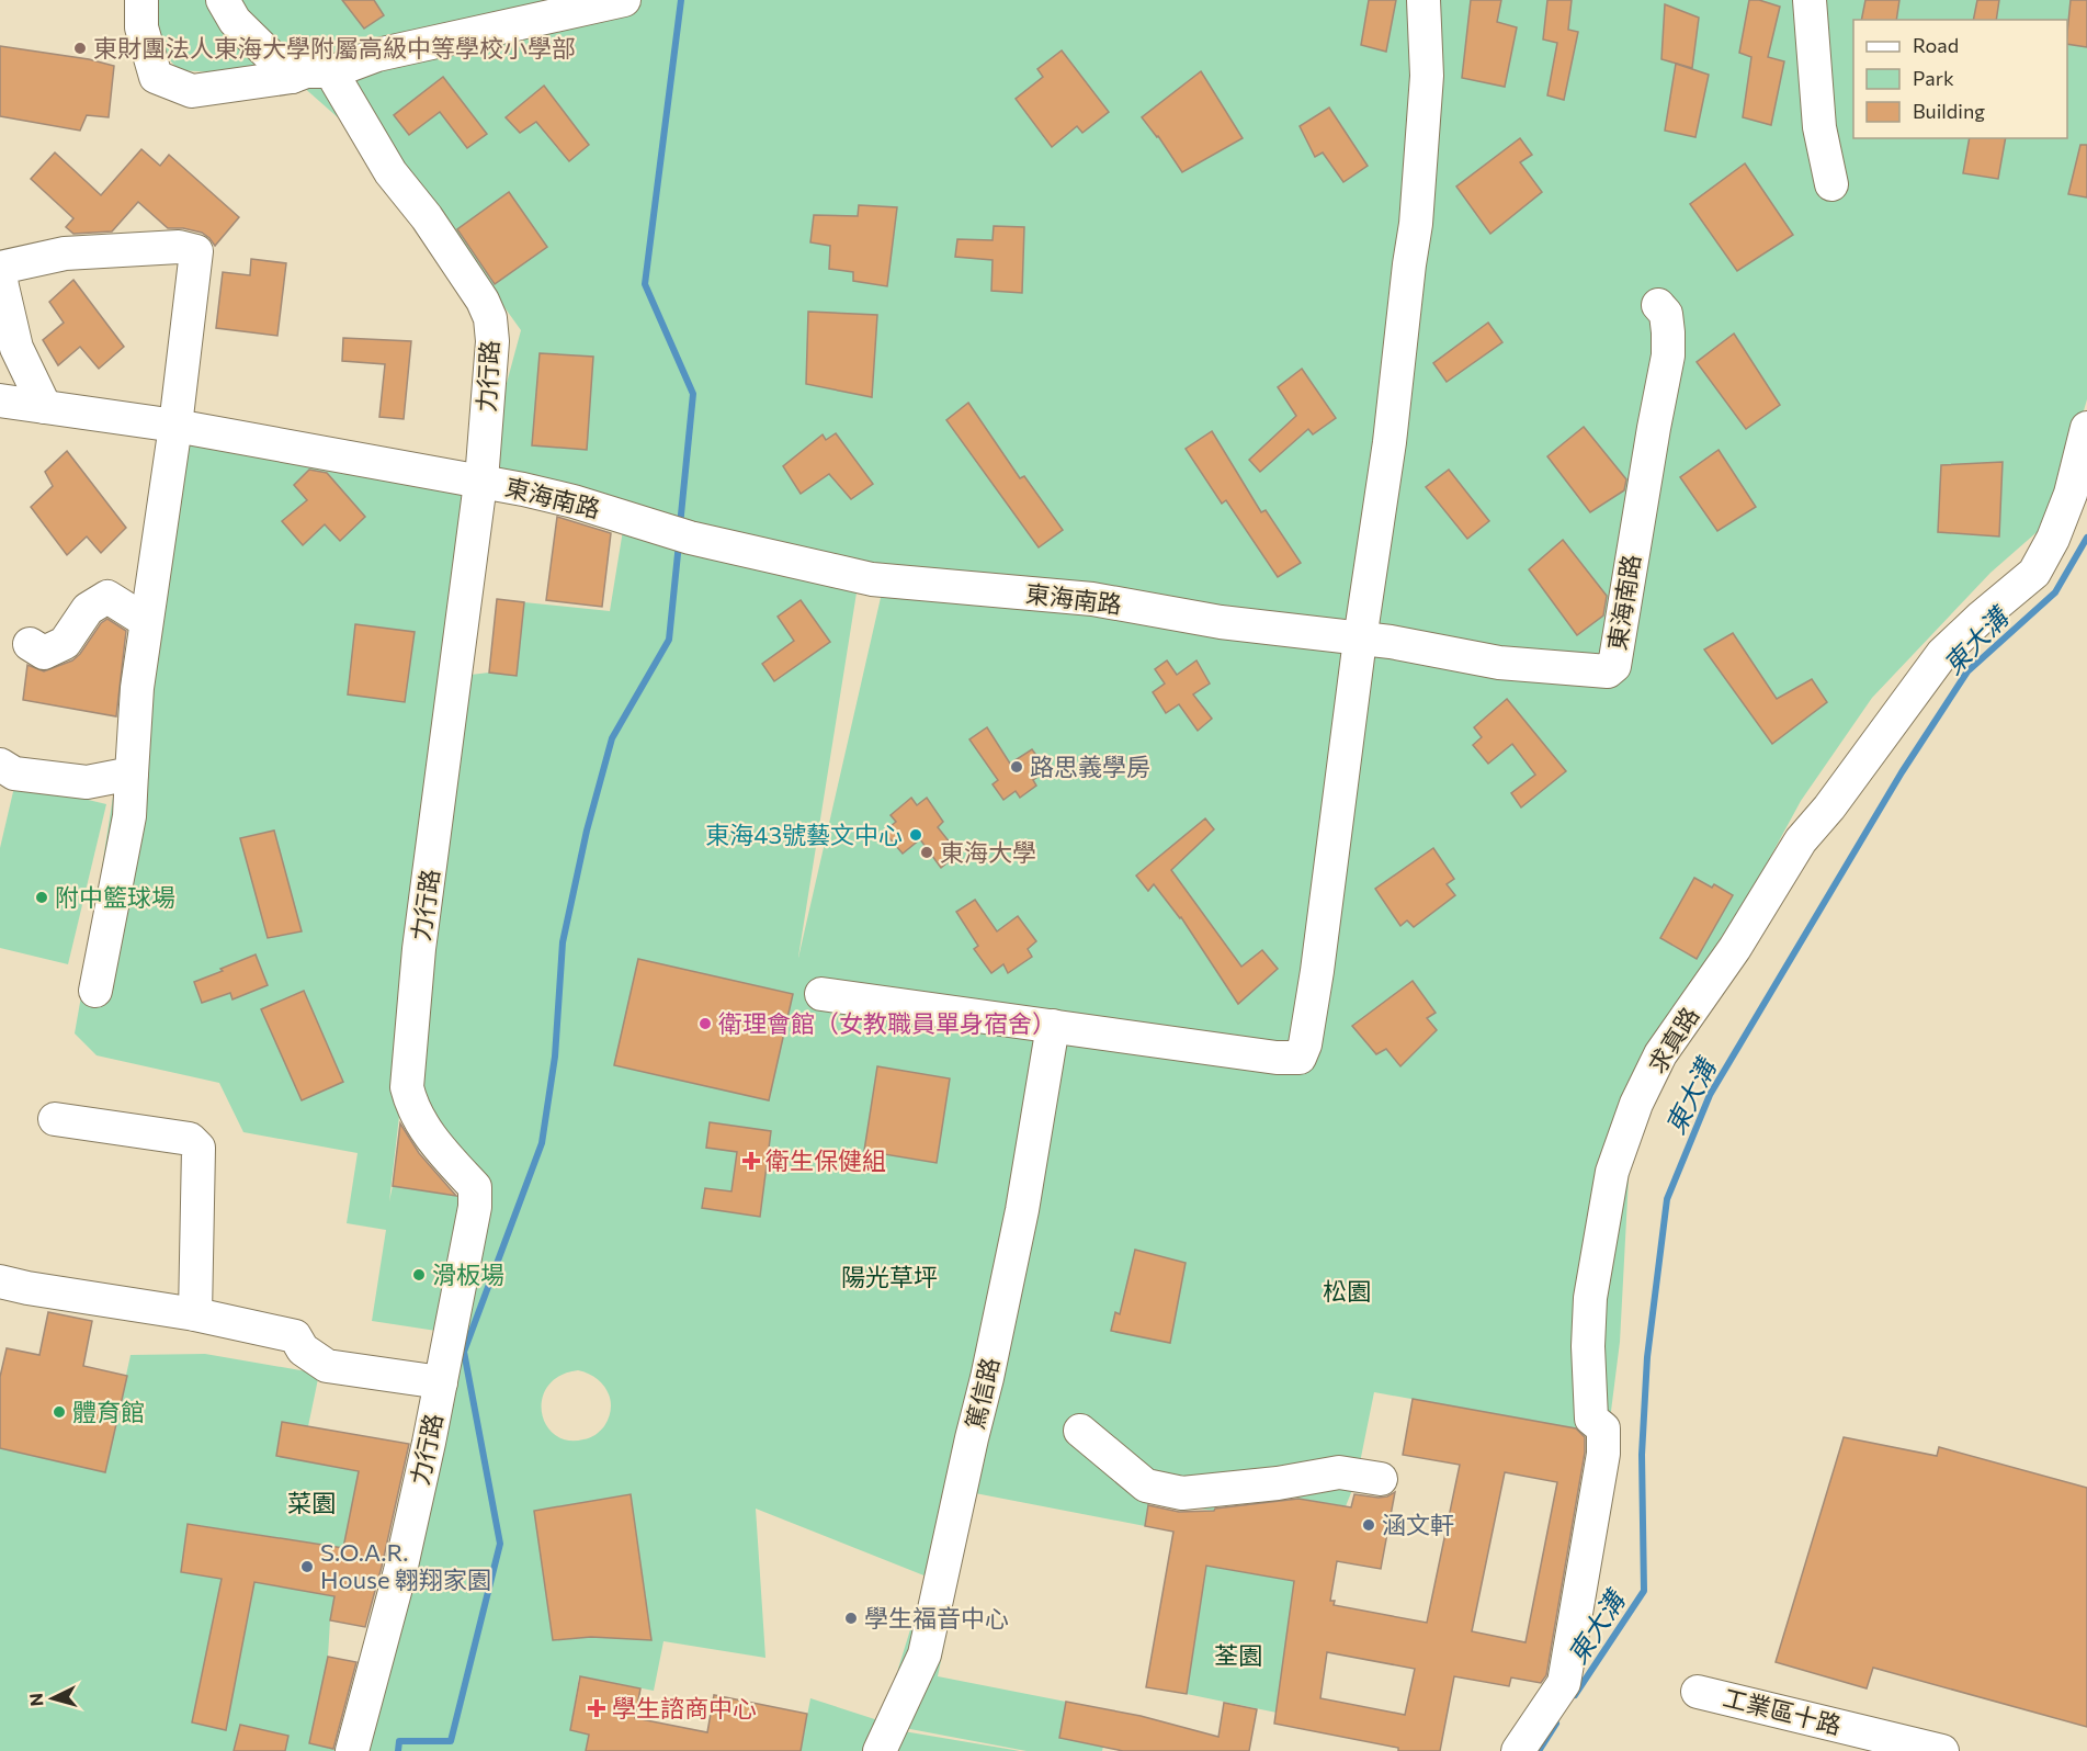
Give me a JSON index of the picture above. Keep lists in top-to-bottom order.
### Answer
{
  "streets": {
    "street": [
      "力行路",
      "東海南路",
      "求真路",
      "篤信路",
      "工業區十路"
    ]
  },
  "crossings": [
    ["力行路", "東海南路"]
  ],
  "water": ["東大溝"],
  "parks": [
    "陽光草坪",
    "松園",
    "菜園",
    "荃園"
  ],
  "places": {
    "other": [
      "東財團法人東海大學附屬高級中等學校小學部",
      "路思義學房",
      "東海43號藝文中心",
      "東海大學",
      "附中籃球場",
      "衛理會館（女教職員單身宿舍）",
      "滑板場",
      "體育館",
      "涵文軒",
      "S.O.A.R. House 翱翔家園",
      "學生福音中心"
    ],
    "health": ["衛生保健組", "學生諮商中心"]
  },
  "legend": ["Road", "Park", "Building"],
  "north": "left"
}
